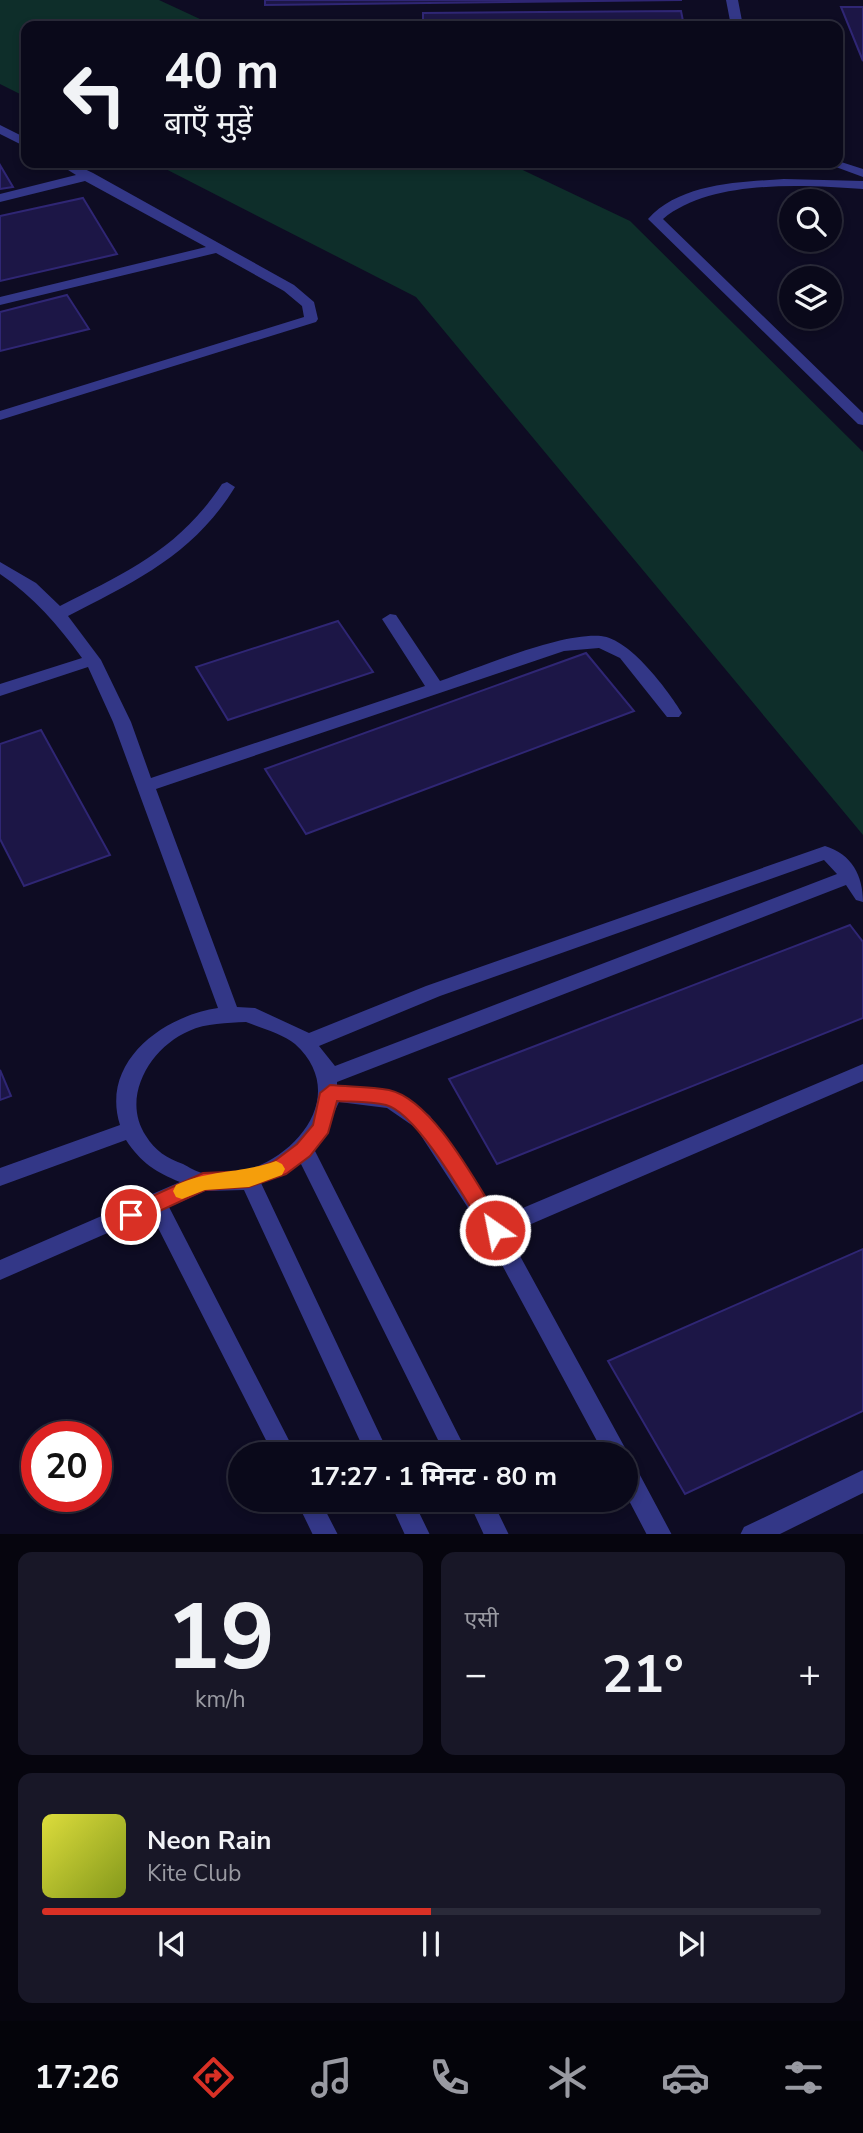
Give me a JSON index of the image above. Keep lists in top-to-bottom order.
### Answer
{
  "page": {
    "turn": ["40 m", "बाएँ मुड़ें"],
    "limit": "20",
    "trip": "17:27 · 1 मिनट · 80 m",
    "tile": [
      ["19", "km/h"],
      "एसी"
    ],
    "heat": ["−", "21°", "+"],
    "song": ["Neon Rain", "Kite Club"],
    "tabs": "17:26"
  }
}
